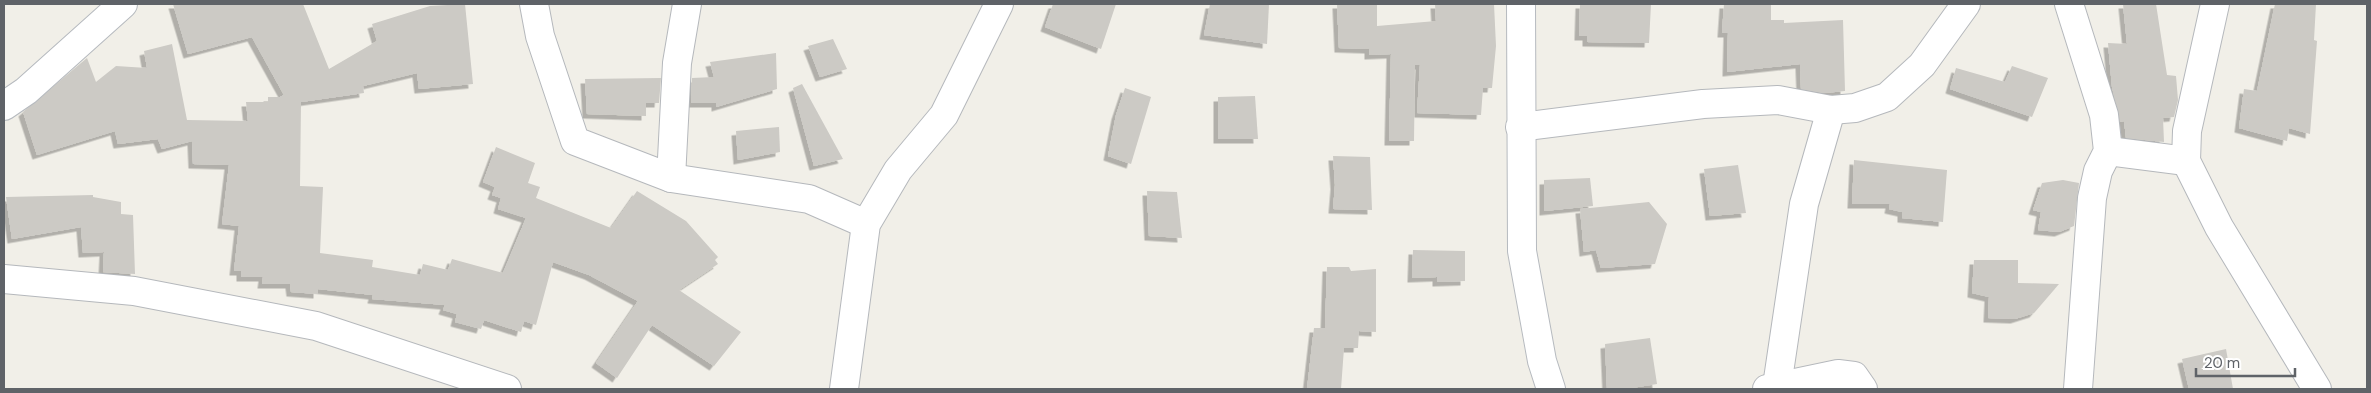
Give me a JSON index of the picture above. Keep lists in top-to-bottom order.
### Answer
{
  "scale_bar": "20 m"
}
